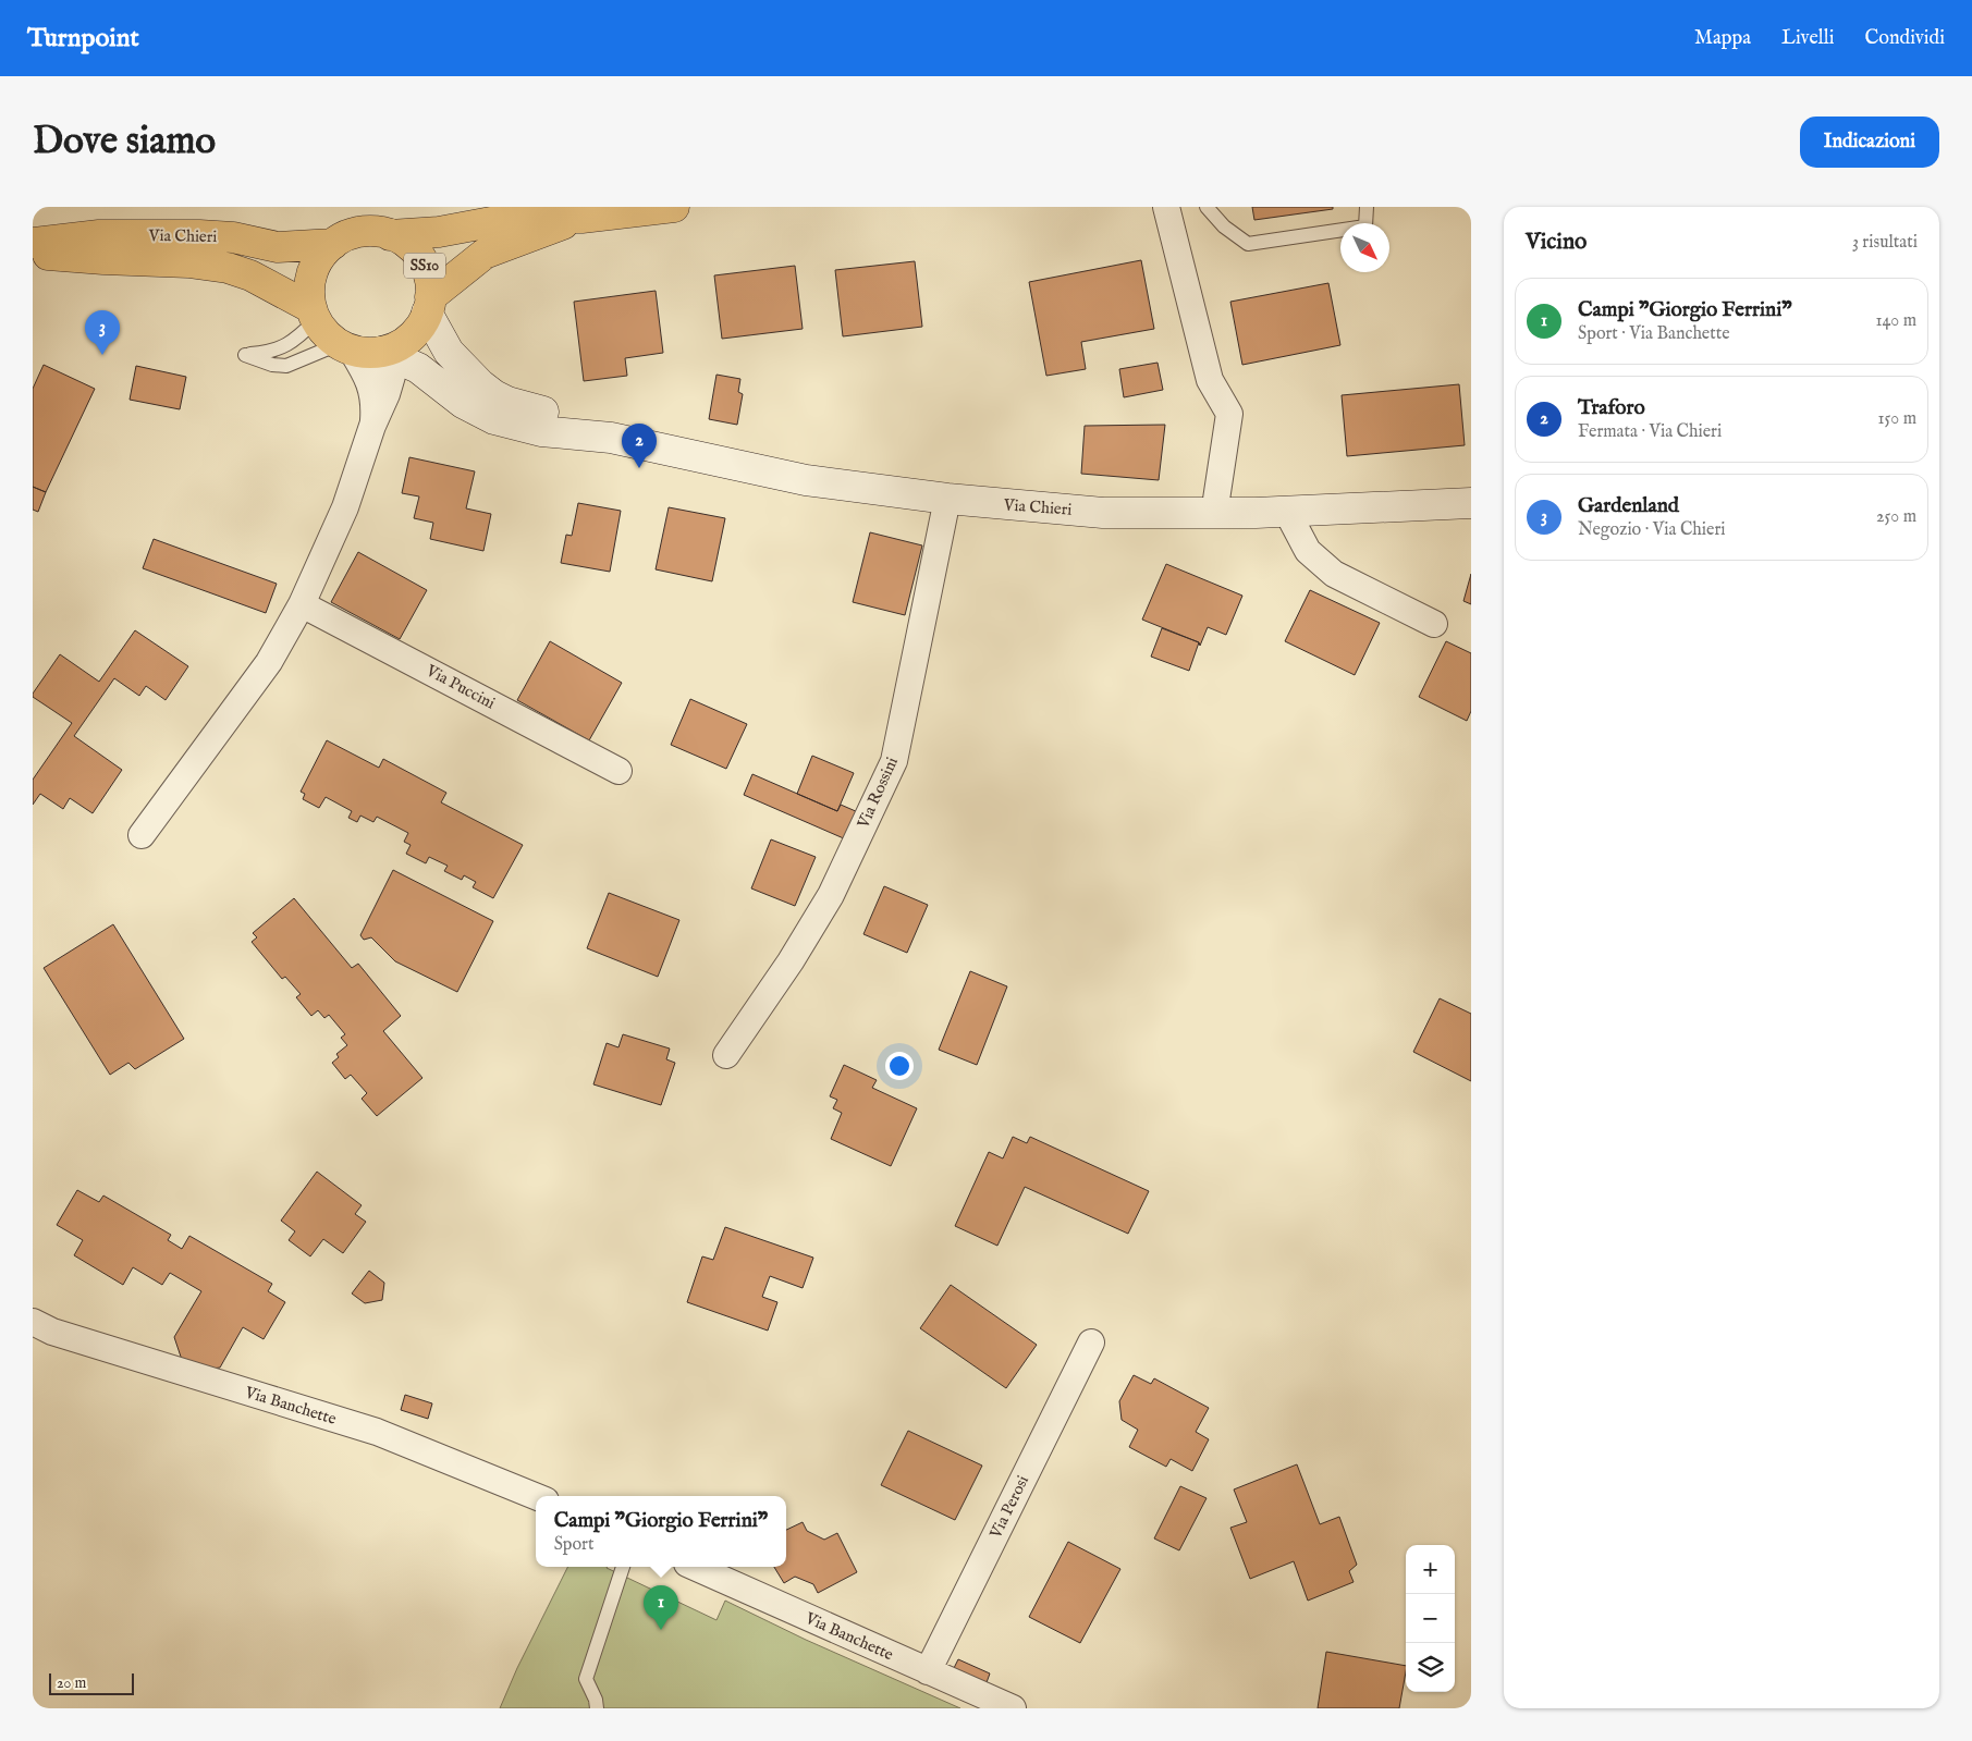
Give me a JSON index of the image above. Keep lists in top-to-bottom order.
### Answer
{
  "streets": {
    "main road": ["Via Chieri", "SS10"],
    "street": [
      "Via Puccini",
      "Via Rossini",
      "Via Banchette",
      "Via Perosi"
    ]
  },
  "crossings": [
    ["Via Chieri", "SS10"],
    ["Via Chieri", "Via Rossini"],
    ["Via Banchette", "Via Perosi"]
  ],
  "scale_bar": "20 m",
  "north": "bottom right",
  "page": {
    "header": "Turnpoint",
    "nav": ["Mappa", "Livelli", "Condividi"],
    "buttons": "Indicazioni",
    "title": "Dove siamo",
    "heading": ["Vicino", "3 risultati"],
    "list": [
      {
        "mark": "1",
        "name": "Campi \"Giorgio Ferrini\"",
        "note": "Sport · Via Banchette",
        "value": "140 m"
      },
      {
        "mark": "2",
        "name": "Traforo",
        "note": "Fermata · Via Chieri",
        "value": "150 m"
      },
      {
        "mark": "3",
        "name": "Gardenland",
        "note": "Negozio · Via Chieri",
        "value": "250 m"
      }
    ],
    "pins": ["3", "2", "1"],
    "popup": ["Campi \"Giorgio Ferrini\"", "Sport"],
    "map_buttons": ["+", "−"],
    "scale": "20 m"
  }
}
